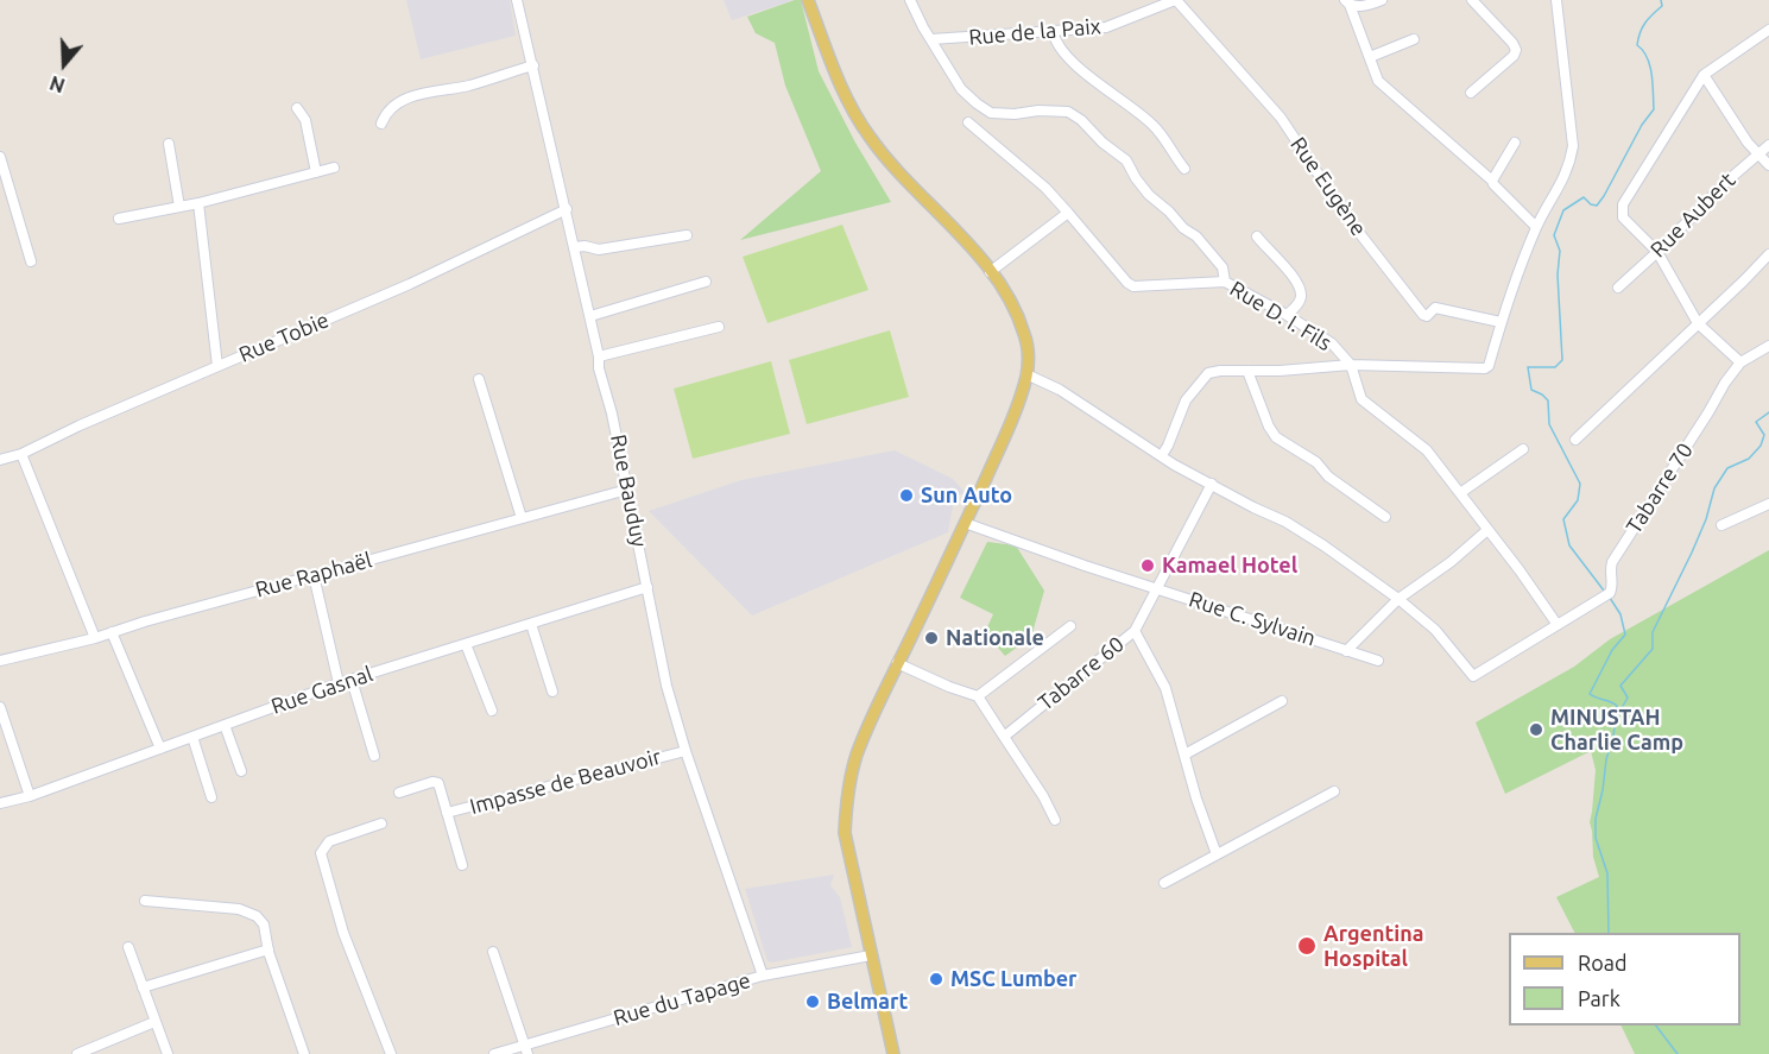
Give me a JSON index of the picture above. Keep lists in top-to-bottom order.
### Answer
{
  "streets": {
    "street": [
      "Rue de la Paix",
      "Rue Eugène",
      "Rue Aubert",
      "Rue D. I. Fils",
      "Rue Tobie",
      "Tabarre 70",
      "Rue Bauduy",
      "Rue Raphaël",
      "Rue C. Sylvain",
      "Tabarre 60",
      "Rue Gasnal",
      "Impasse de Beauvoir",
      "Rue du Tapage"
    ]
  },
  "crossings": [
    ["Rue de la Paix", "Rue Eugène"],
    ["Rue Eugène", "Rue D. I. Fils"],
    ["Rue Tobie", "Rue Bauduy"],
    ["Rue Bauduy", "Rue Raphaël"],
    ["Rue Bauduy", "Rue Gasnal"],
    ["Rue Bauduy", "Impasse de Beauvoir"],
    ["Rue Bauduy", "Rue du Tapage"],
    ["Rue C. Sylvain", "Tabarre 60"]
  ],
  "places": [
    "Sun Auto",
    "Kamael Hotel",
    "Nationale",
    "MINUSTAH Charlie Camp",
    "Argentina Hospital",
    "MSC Lumber",
    "Belmart"
  ],
  "legend": ["Road", "Park"],
  "north": "bottom"
}
